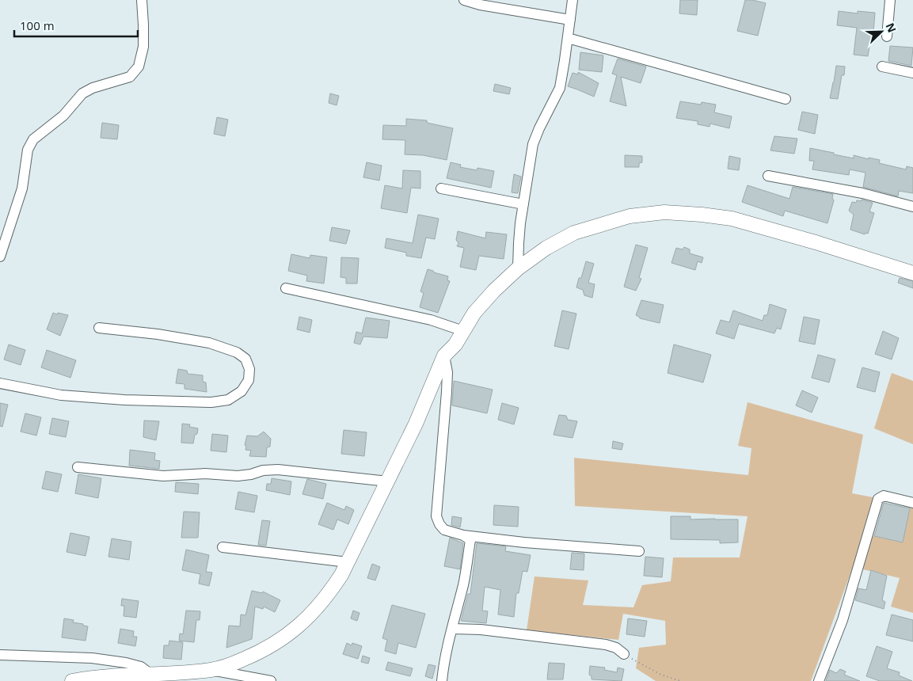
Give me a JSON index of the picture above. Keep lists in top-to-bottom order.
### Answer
{
  "scale_bar": "100 m",
  "north": "top right"
}
